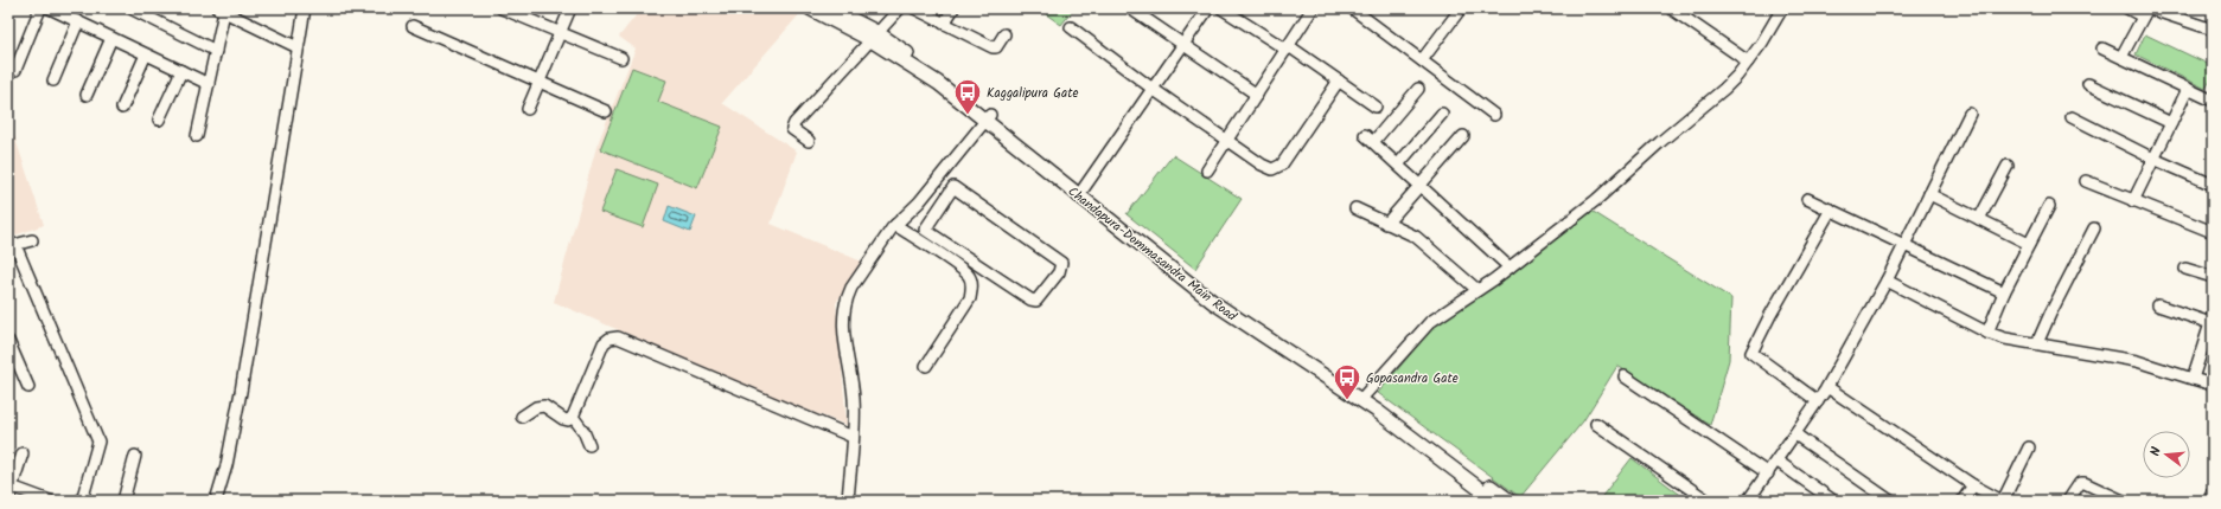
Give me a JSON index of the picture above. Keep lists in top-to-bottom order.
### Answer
{
  "streets": {
    "main road": ["Chandapura-Dommasandra Main Road"]
  },
  "places": {
    "bus stop": ["Kaggalipura Gate", "Gopasandra Gate"]
  },
  "north": "left"
}
